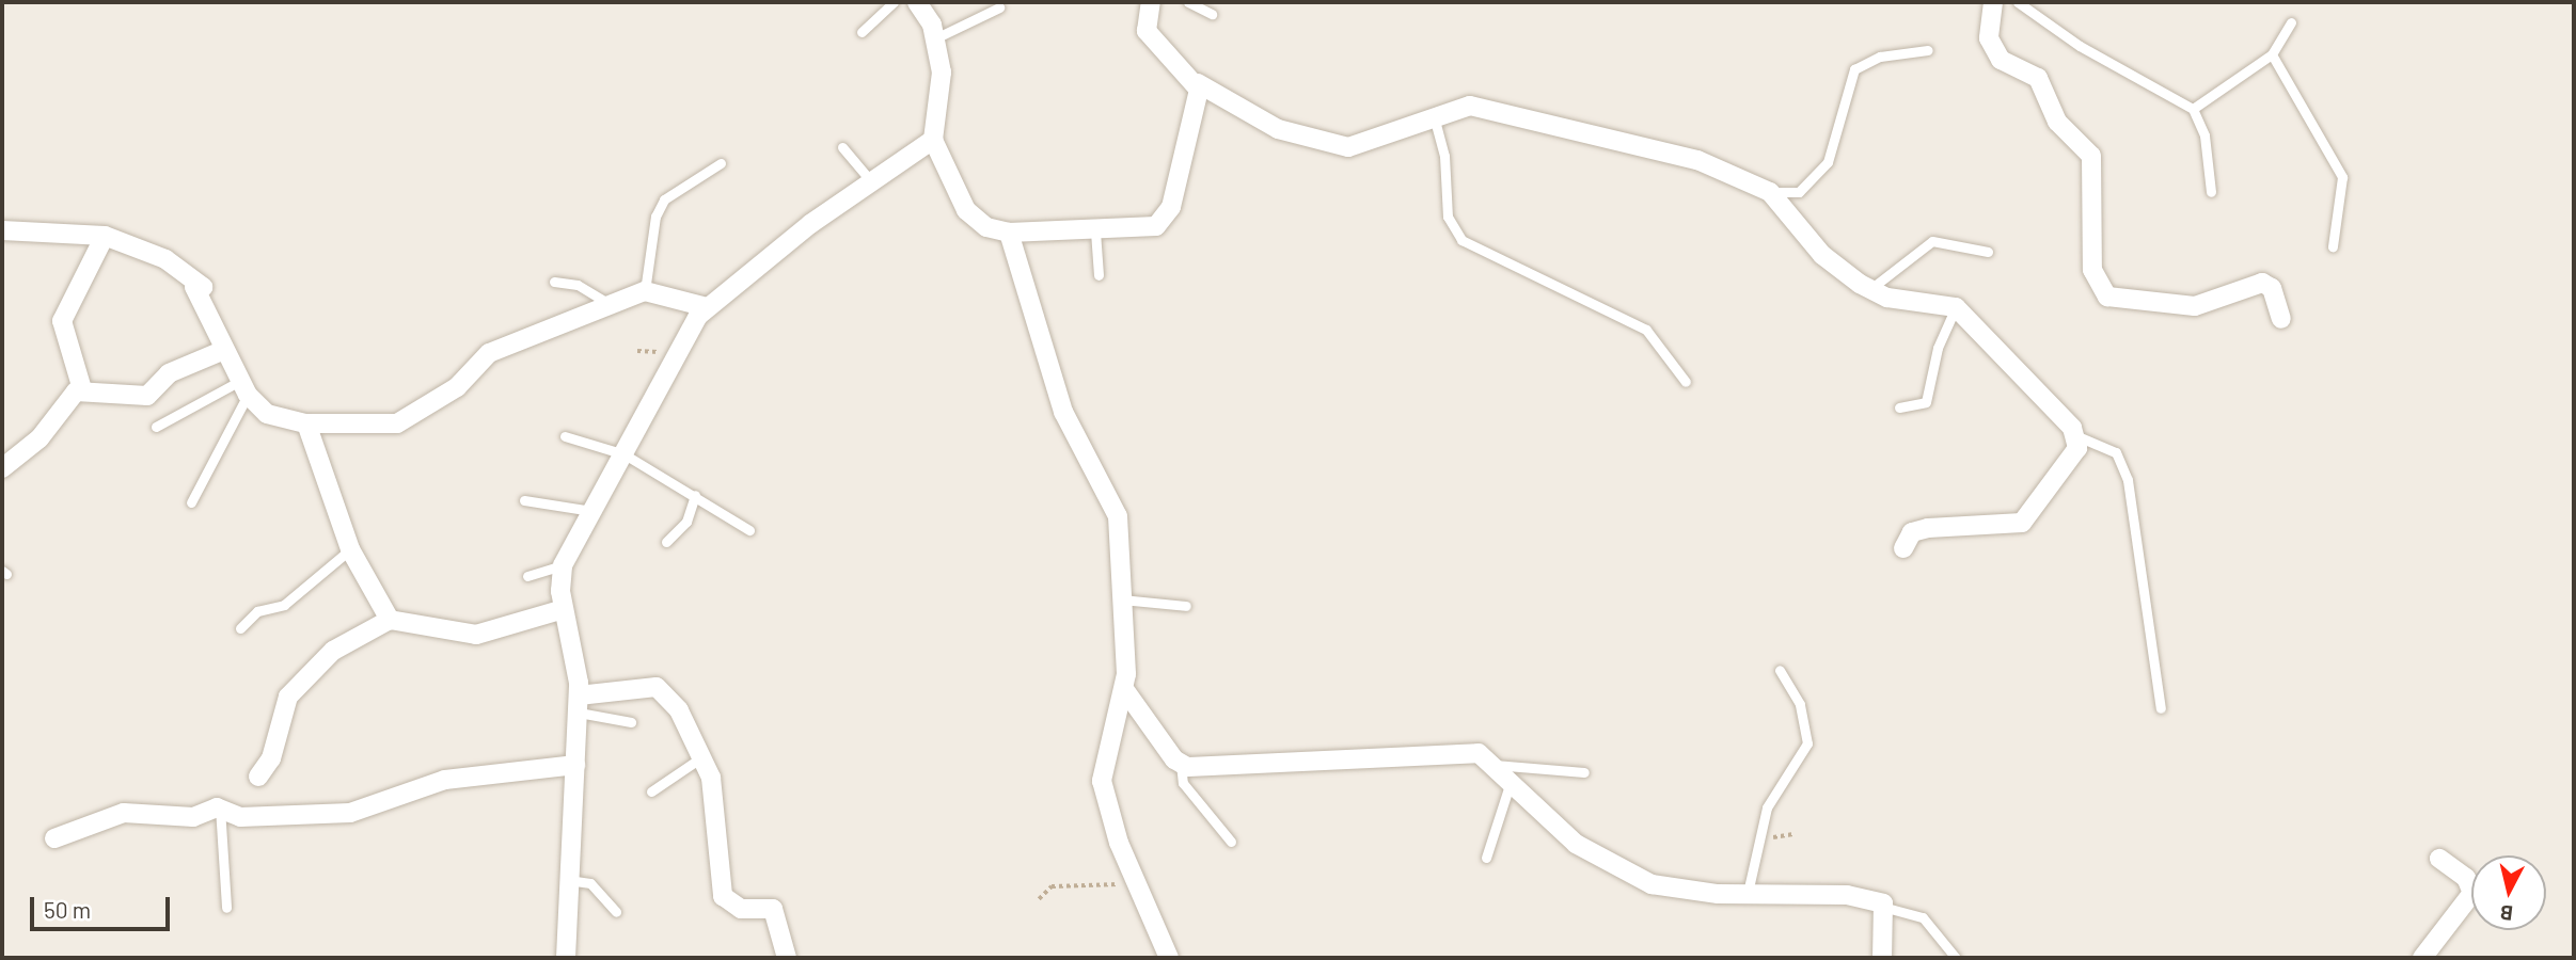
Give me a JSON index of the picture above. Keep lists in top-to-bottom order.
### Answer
{
  "scale_bar": "50 m",
  "north": "bottom"
}
